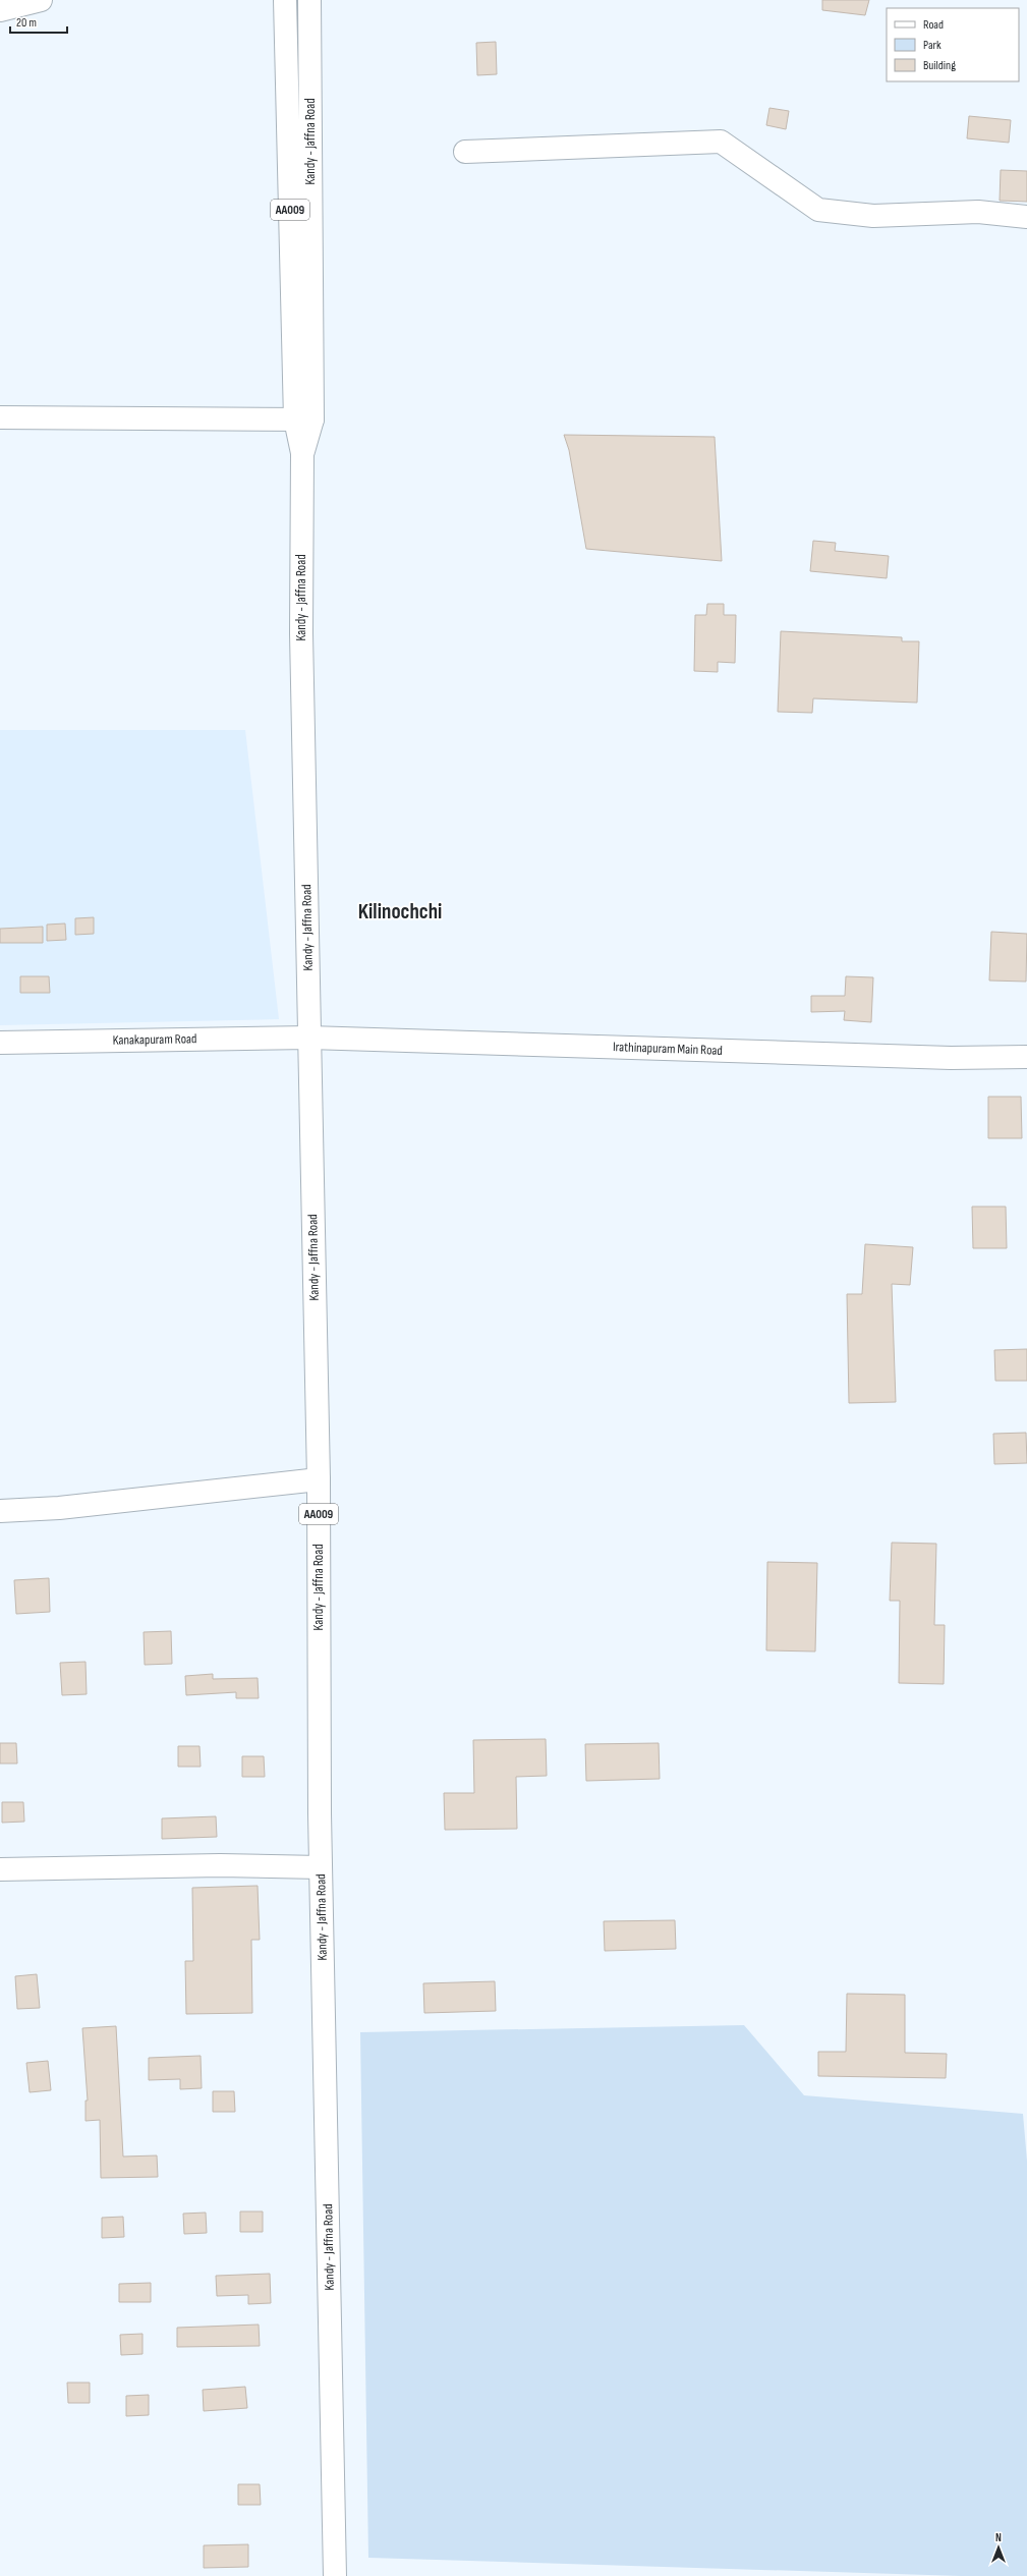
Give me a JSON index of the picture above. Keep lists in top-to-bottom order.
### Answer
{
  "streets": {
    "main road": [
      "Kandy - Jaffna Road",
      "AA009",
      "Kanakapuram Road",
      "Irathinapuram Main Road"
    ]
  },
  "crossings": [
    ["Kandy - Jaffna Road", "Kanakapuram Road"],
    ["Kandy - Jaffna Road", "Irathinapuram Main Road"],
    ["Kanakapuram Road", "Irathinapuram Main Road"]
  ],
  "districts": ["Kilinochchi"],
  "legend": ["Road", "Park", "Building"],
  "scale_bar": "20 m",
  "north": "top"
}
